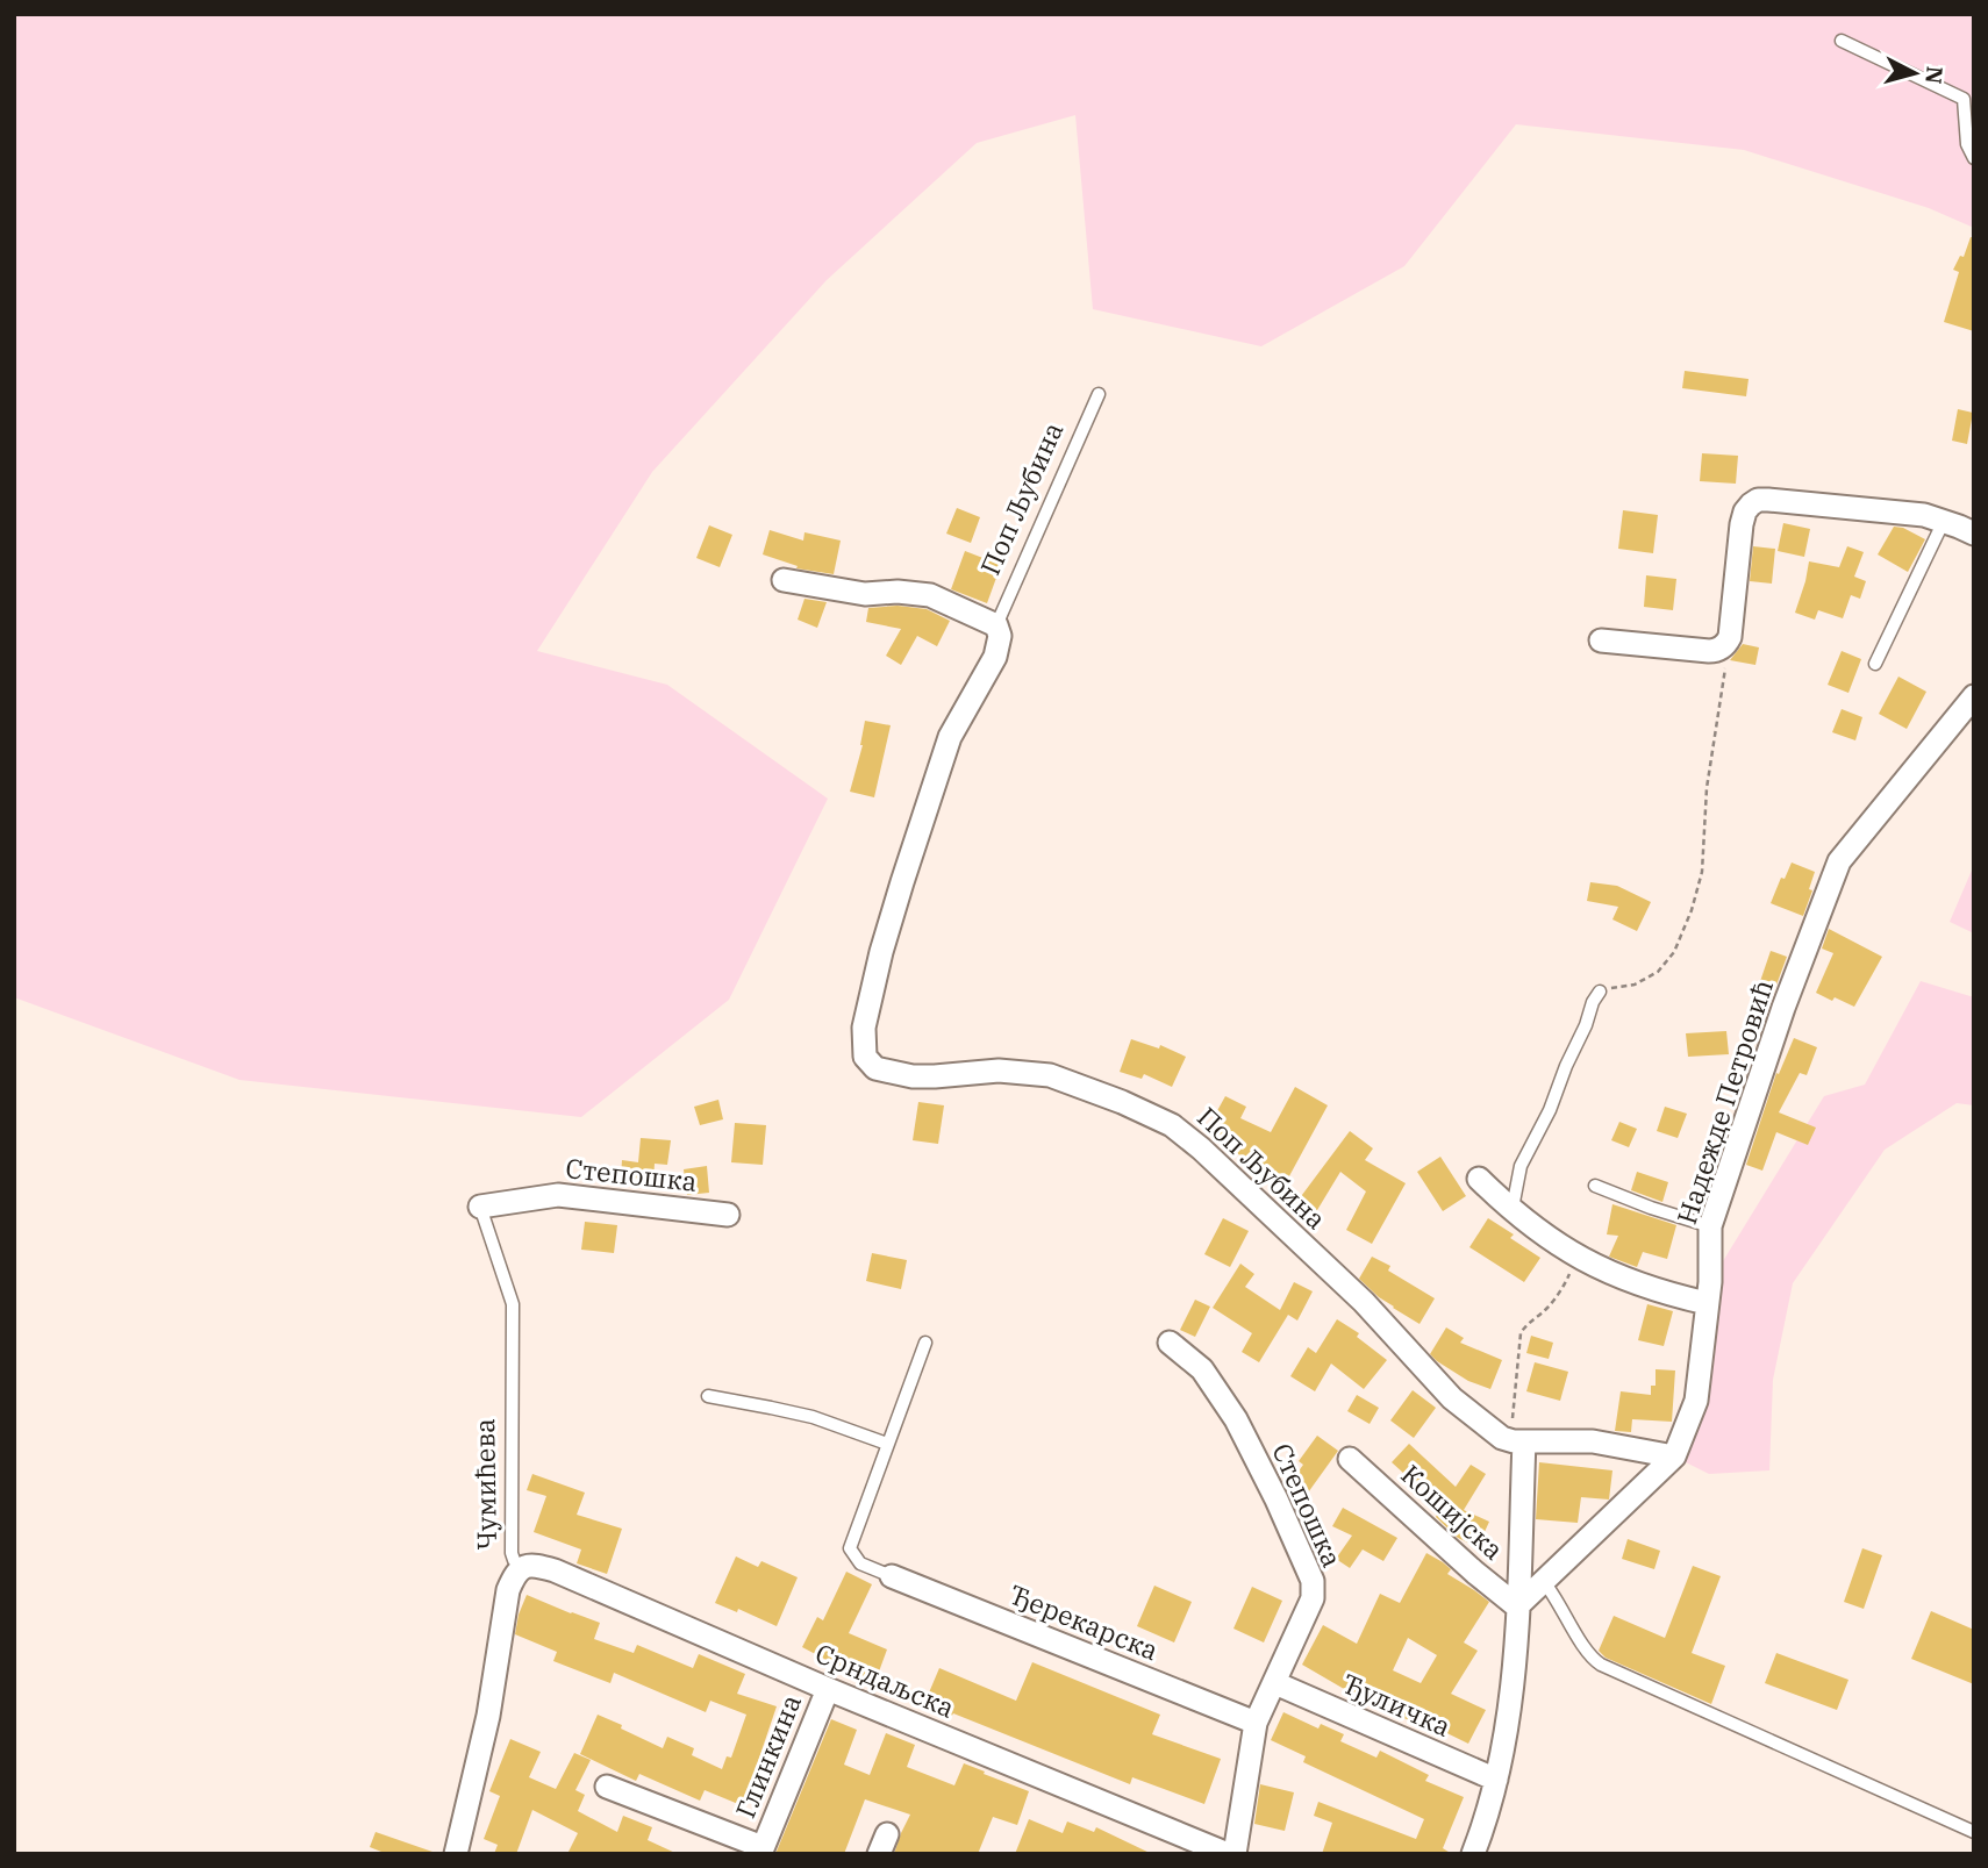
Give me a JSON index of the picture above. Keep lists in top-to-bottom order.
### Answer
{
  "streets": {
    "street": [
      "Поп Љубина",
      "Надежде Петровић",
      "Степошка",
      "Чумићева",
      "Кошијска",
      "Ђерекарска",
      "Срндаљска",
      "Ђуличка",
      "Глинкина"
    ]
  },
  "crossings": [
    ["Надежде Петровић", "Кошијска"],
    ["Степошка", "Чумићева"],
    ["Степошка", "Ђерекарска"],
    ["Степошка", "Ђуличка"],
    ["Чумићева", "Срндаљска"],
    ["Срндаљска", "Глинкина"]
  ],
  "north": "right"
}
